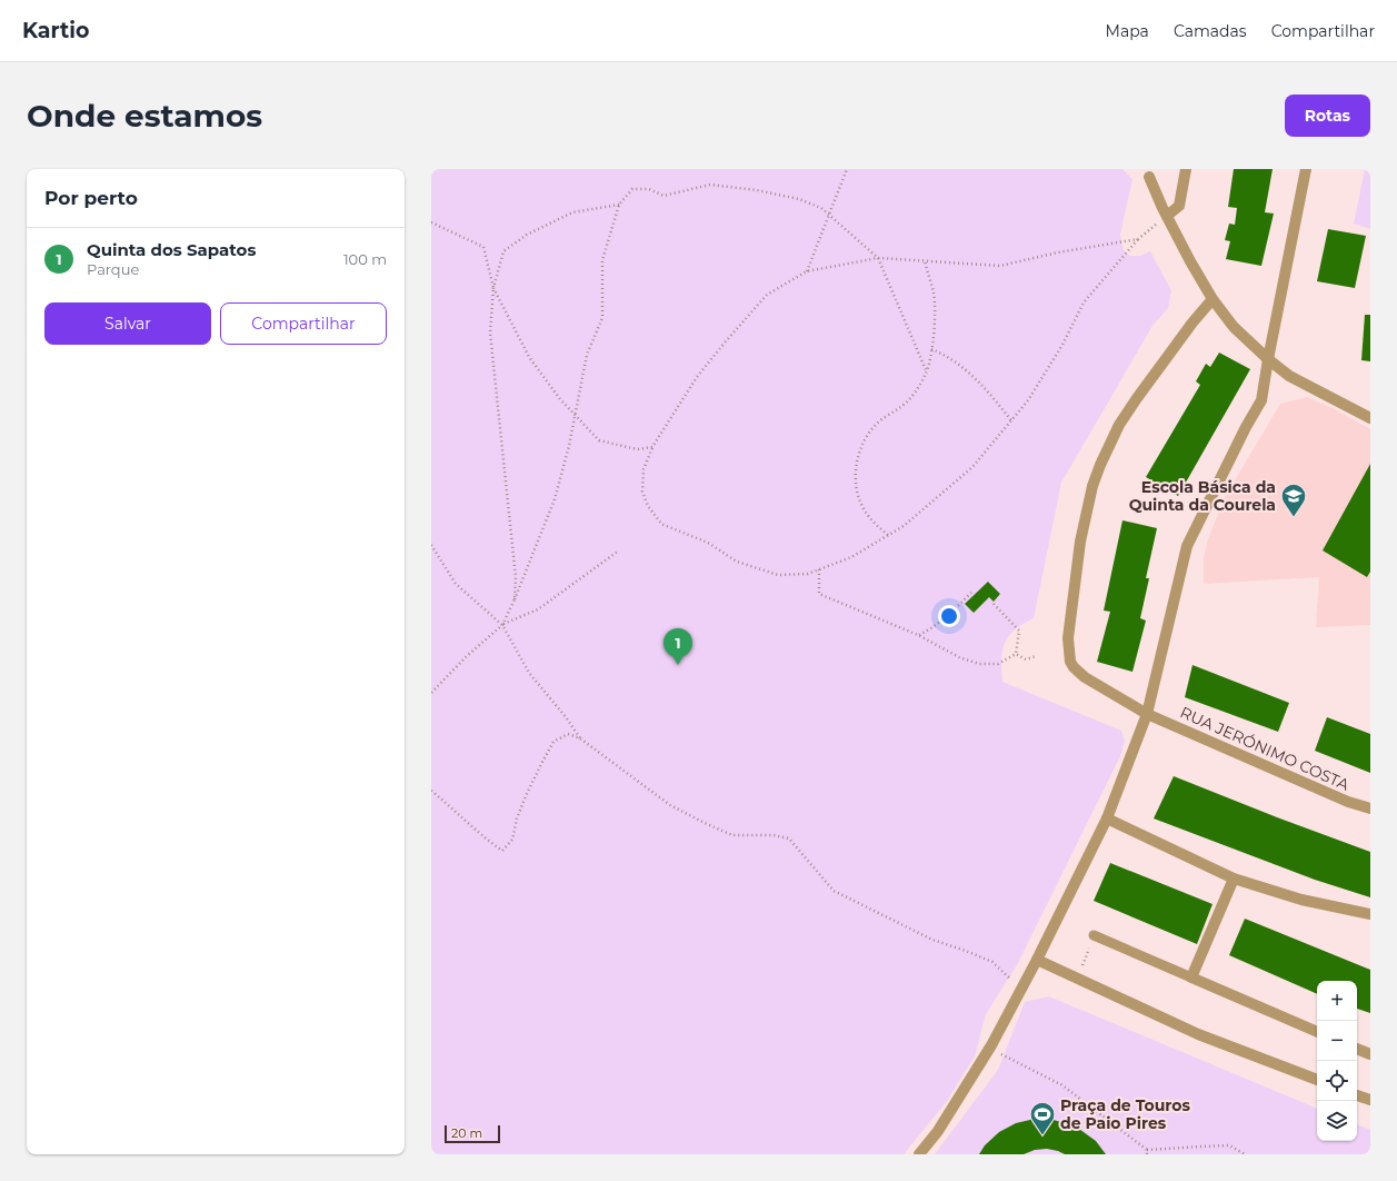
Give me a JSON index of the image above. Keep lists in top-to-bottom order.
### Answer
{
  "streets": {
    "street": ["RUA JERÓNIMO COSTA"]
  },
  "places": {
    "school or university": ["Escola Básica da Quinta da Courela"],
    "sports": ["Praça de Touros de Paio Pires"]
  },
  "scale_bar": "20 m",
  "page": {
    "header": "Kartio",
    "nav": ["Mapa", "Camadas", "Compartilhar"],
    "buttons": [
      "Rotas",
      ["Salvar", "Compartilhar"]
    ],
    "title": "Onde estamos",
    "heading": "Por perto",
    "list": [
      {
        "mark": "1",
        "name": "Quinta dos Sapatos",
        "note": "Parque",
        "value": "100 m"
      }
    ],
    "pins": "1",
    "map_buttons": ["+", "−"],
    "scale": "20 m"
  }
}
